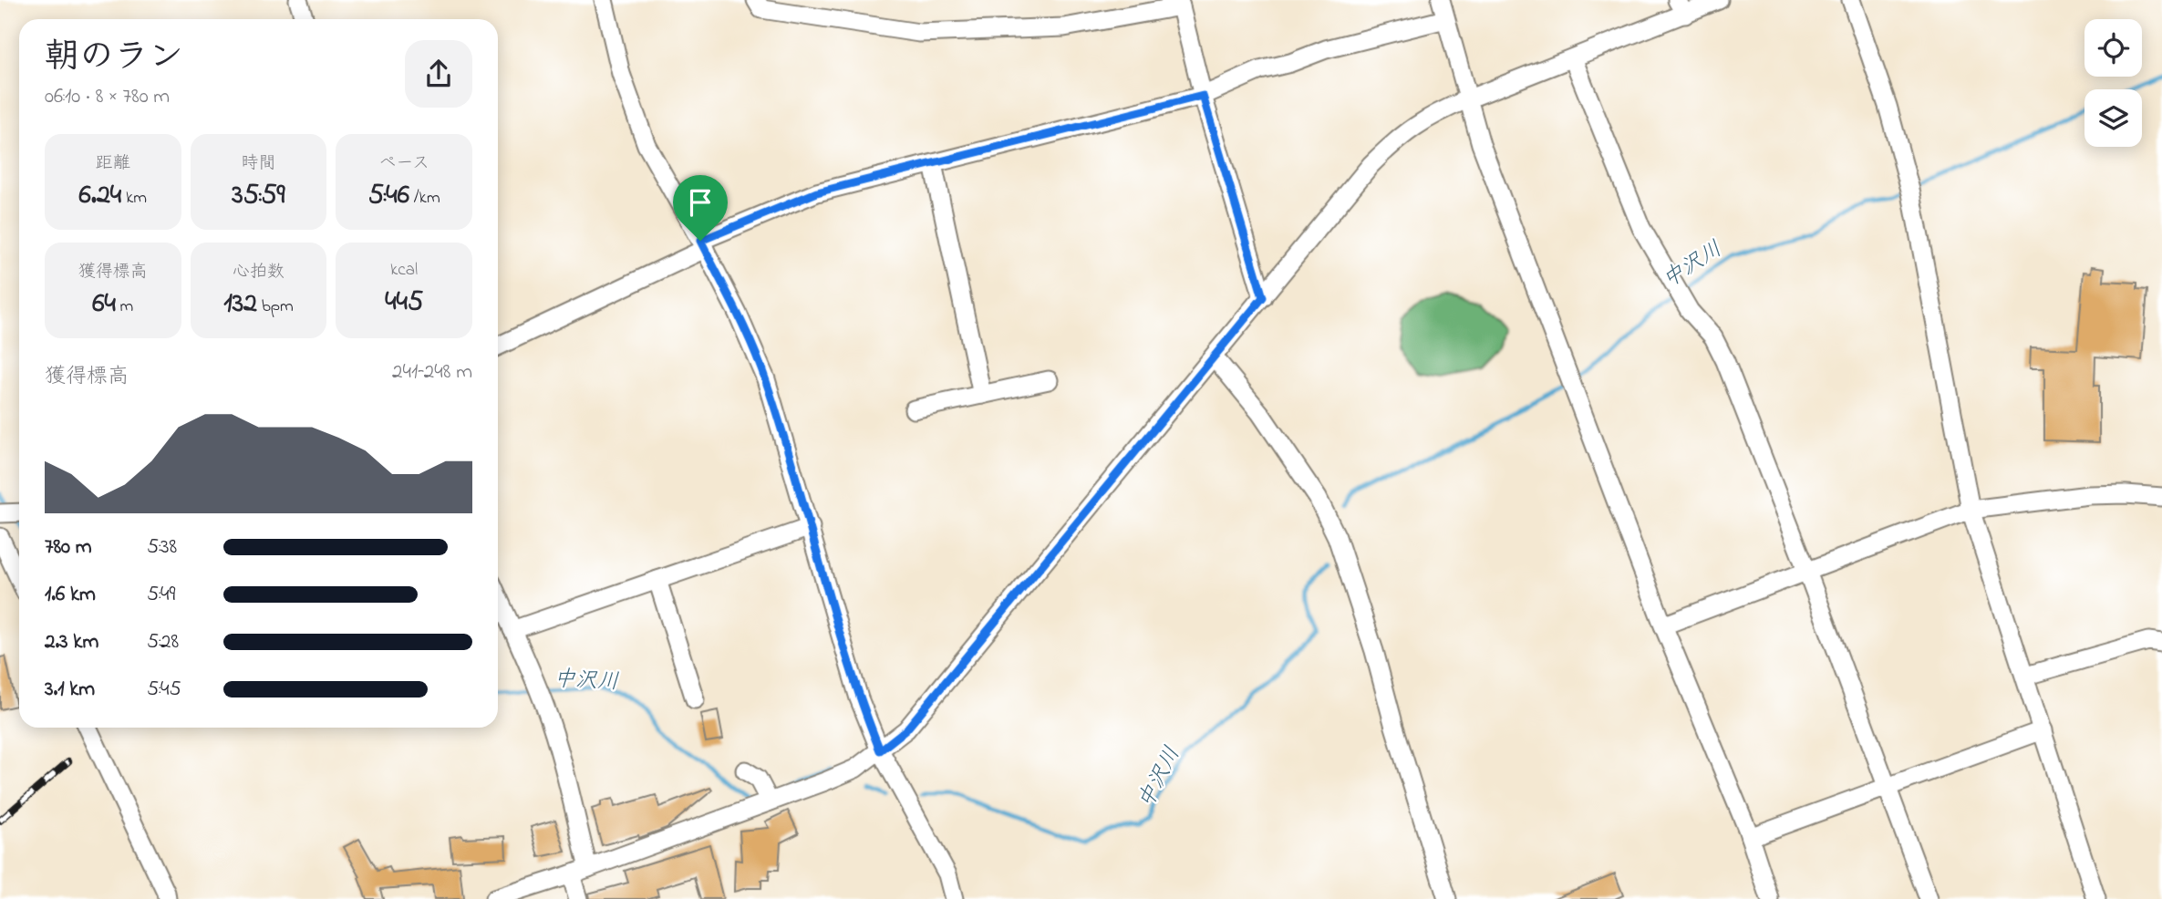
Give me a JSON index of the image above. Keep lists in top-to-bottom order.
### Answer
{
  "water": ["中沢川"],
  "page": {
    "heading": ["朝のラン", "06:10 · 8 × 780 m"],
    "stats": [
      ["距離", "6.24 km"],
      ["時間", "35:59"],
      ["ペース", "5:46 /km"],
      ["獲得標高", "64 m"],
      ["心拍数", "132 bpm"],
      ["kcal", "445"]
    ],
    "chart": ["獲得標高", "241–248 m"],
    "list": [
      {
        "name": "780 m",
        "note": "5:38"
      },
      {
        "name": "1.6 km",
        "note": "5:49"
      },
      {
        "name": "2.3 km",
        "note": "5:28"
      },
      {
        "name": "3.1 km",
        "note": "5:45"
      }
    ]
  }
}
